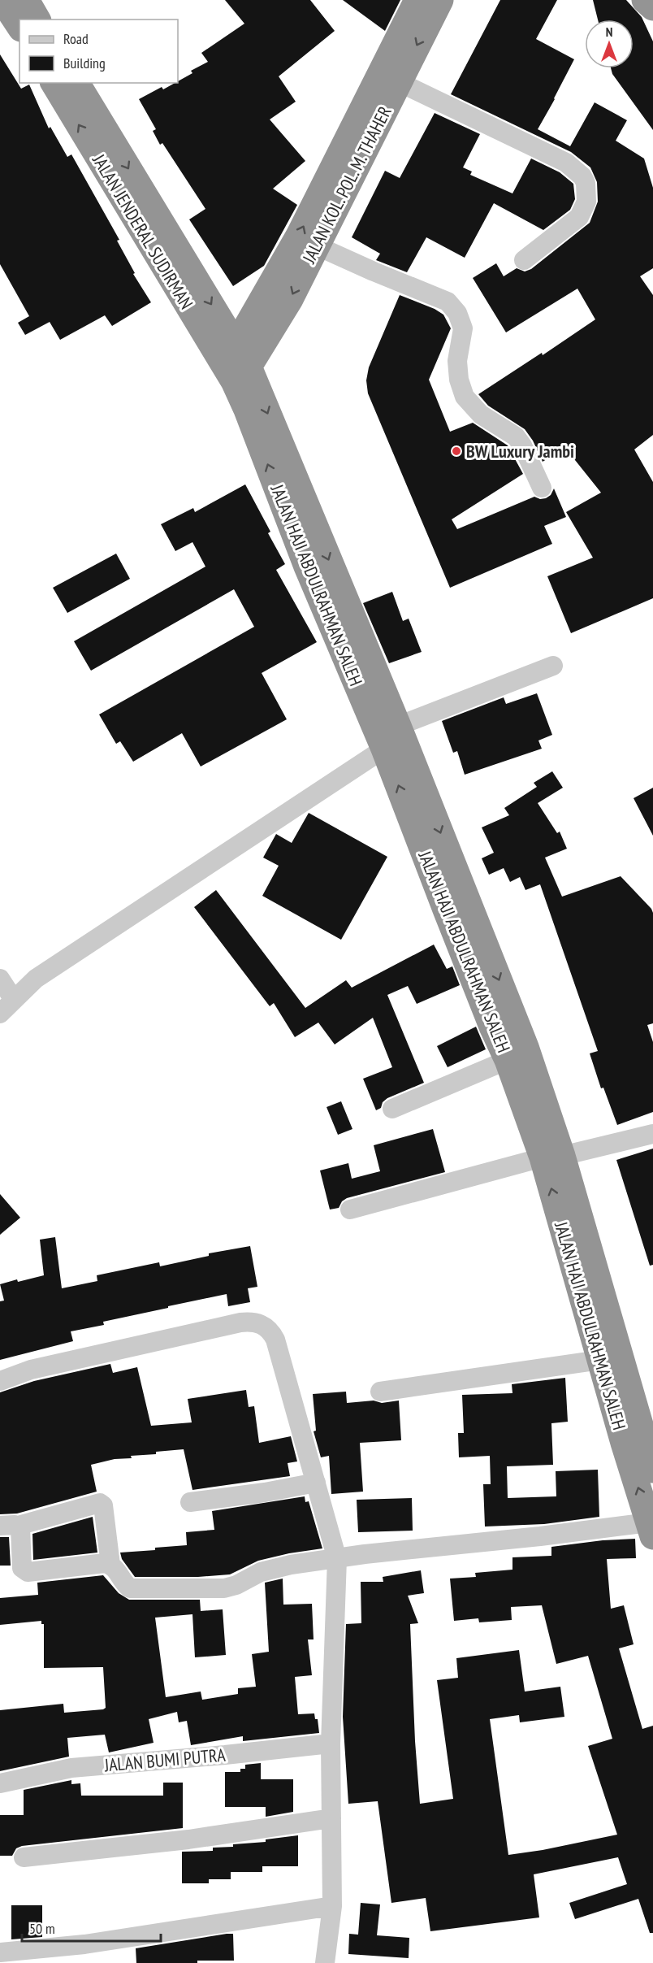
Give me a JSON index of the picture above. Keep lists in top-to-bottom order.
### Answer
{
  "streets": {
    "highway": ["JALAN KOL. POL. M. THAHER", "JALAN JENDERAL SUDIRMAN", "JALAN HAJI ABDULRAHMAN SALEH"],
    "street": ["JALAN BUMI PUTRA"]
  },
  "crossings": [
    ["JALAN KOL. POL. M. THAHER", "JALAN JENDERAL SUDIRMAN"],
    ["JALAN KOL. POL. M. THAHER", "JALAN HAJI ABDULRAHMAN SALEH"],
    ["JALAN JENDERAL SUDIRMAN", "JALAN HAJI ABDULRAHMAN SALEH"]
  ],
  "places": ["BW Luxury Jambi"],
  "legend": ["Road", "Building"],
  "scale_bar": "50 m",
  "north": "top"
}
